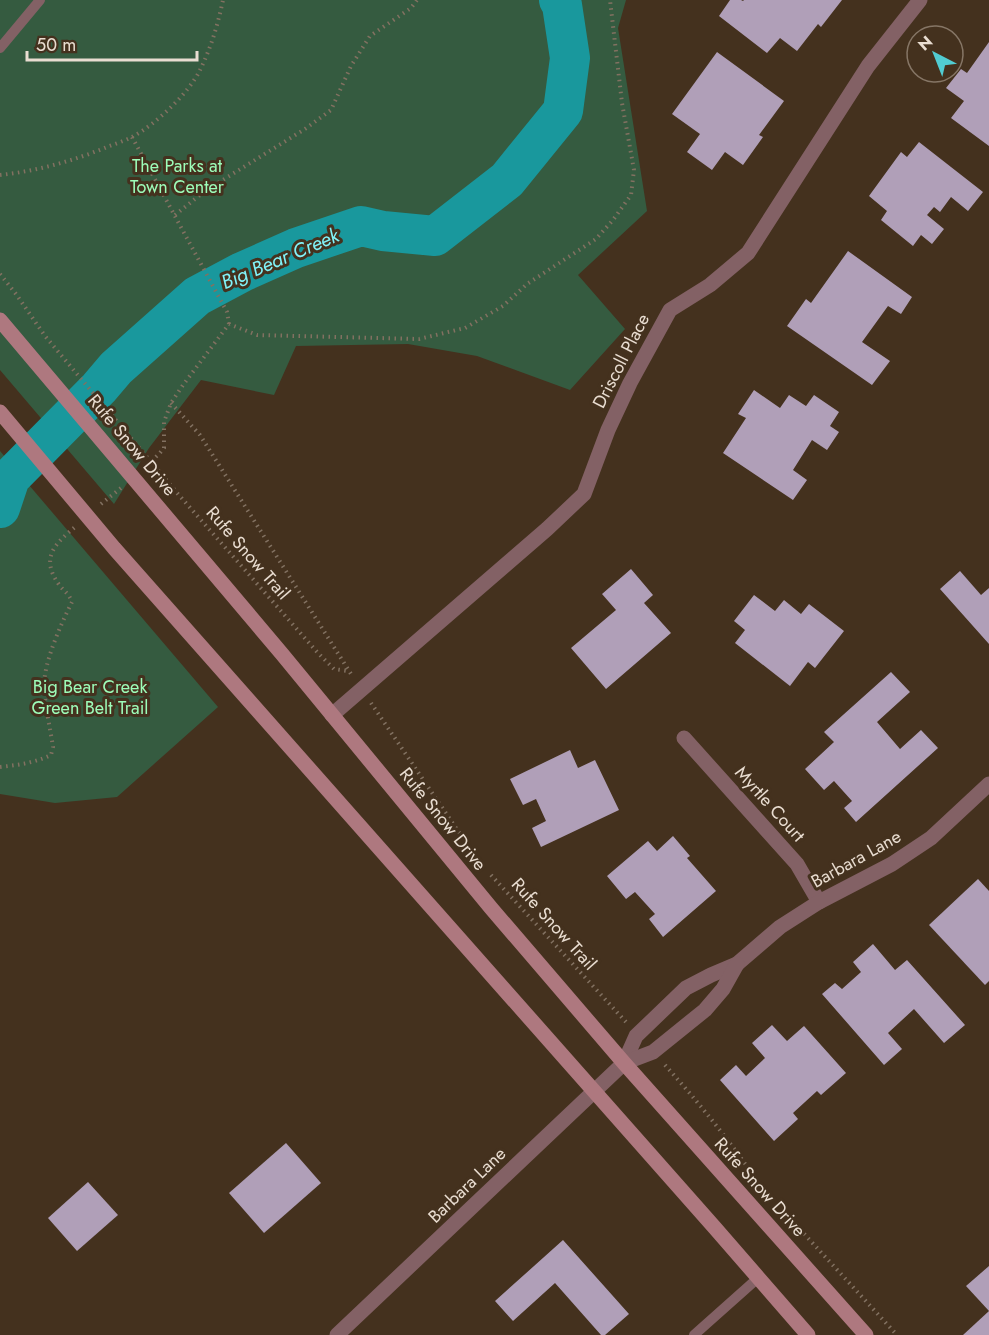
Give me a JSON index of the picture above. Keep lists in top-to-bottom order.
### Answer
{
  "streets": {
    "main road": ["Rufe Snow Drive"],
    "street": ["Driscoll Place", "Myrtle Court", "Barbara Lane"],
    "path": ["Rufe Snow Trail"]
  },
  "crossings": [
    ["Driscoll Place", "Rufe Snow Drive"],
    ["Driscoll Place", "Rufe Snow Trail"],
    ["Rufe Snow Drive", "Barbara Lane"],
    ["Rufe Snow Trail", "Barbara Lane"],
    ["Myrtle Court", "Barbara Lane"]
  ],
  "water": ["Big Bear Creek"],
  "parks": ["The Parks at Town Center", "Big Bear Creek Green Belt Trail"],
  "scale_bar": "50 m",
  "north": "top left"
}
